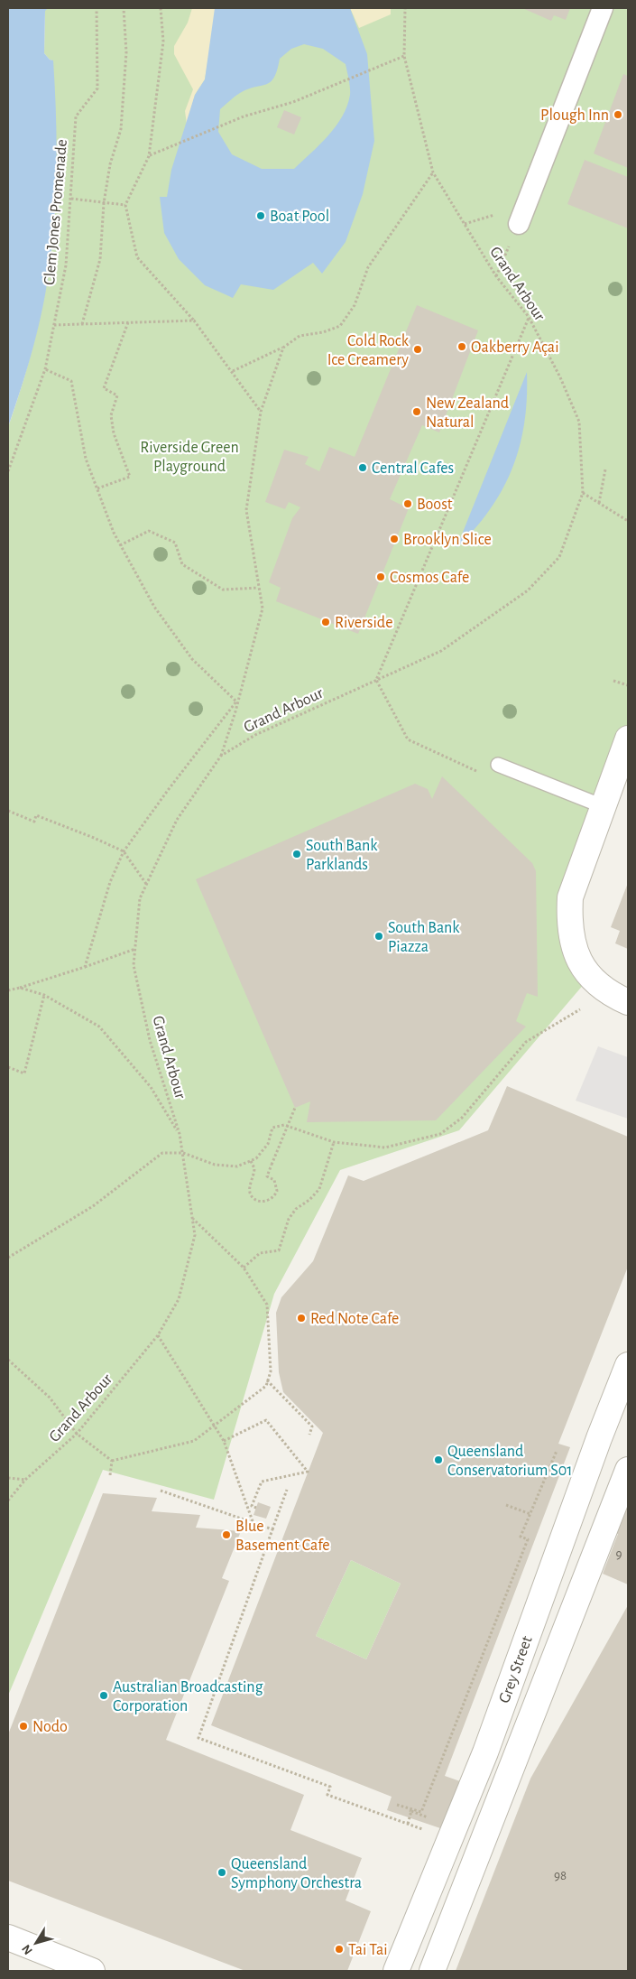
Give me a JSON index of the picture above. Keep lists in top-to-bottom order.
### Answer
{
  "streets": {
    "street": ["Grey Street"],
    "path": ["Clem Jones Promenade", "Grand Arbour"]
  },
  "parks": ["Riverside Green Playground"],
  "places": [
    "Plough Inn",
    "Boat Pool",
    "Oakberry Açai",
    "Cold Rock Ice Creamery",
    "New Zealand Natural",
    "Central Cafes",
    "Boost",
    "Brooklyn Slice",
    "Cosmos Cafe",
    "Riverside",
    "South Bank Parklands",
    "South Bank Piazza",
    "Red Note Cafe",
    "Queensland Conservatorium S01",
    "Blue Basement Cafe",
    "Australian Broadcasting Corporation",
    "Nodo",
    "Queensland Symphony Orchestra",
    "Tai Tai"
  ],
  "house_numbers": ["9", "98"],
  "north": "bottom left"
}
